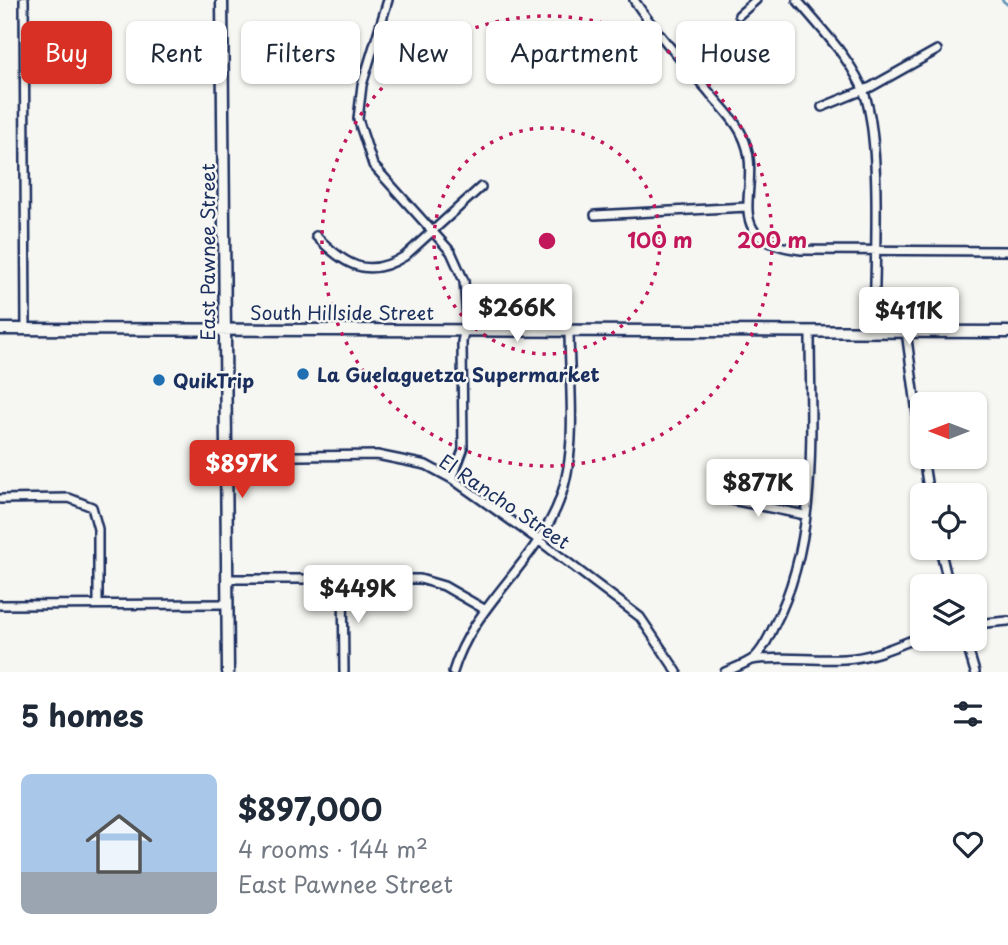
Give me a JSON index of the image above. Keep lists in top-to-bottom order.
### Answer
{
  "streets": {
    "main road": ["East Pawnee Street", "South Hillside Street"],
    "street": ["El Rancho Street"]
  },
  "crossings": [
    ["East Pawnee Street", "South Hillside Street"],
    ["East Pawnee Street", "El Rancho Street"]
  ],
  "places": ["La Guelaguetza Supermarket", "QuikTrip"],
  "north": "left",
  "page": {
    "chip": [
      "Buy",
      "Rent",
      "Filters",
      "New",
      "Apartment",
      "House"
    ],
    "price": [
      "$266K",
      "$411K",
      "$897K",
      "$877K",
      "$449K"
    ],
    "heading": "5 homes",
    "list": [
      {
        "name": "$897,000",
        "note": "4 rooms · 144 m² · East Pawnee Street"
      }
    ]
  },
  "rings": ["100 m", "200 m"]
}
